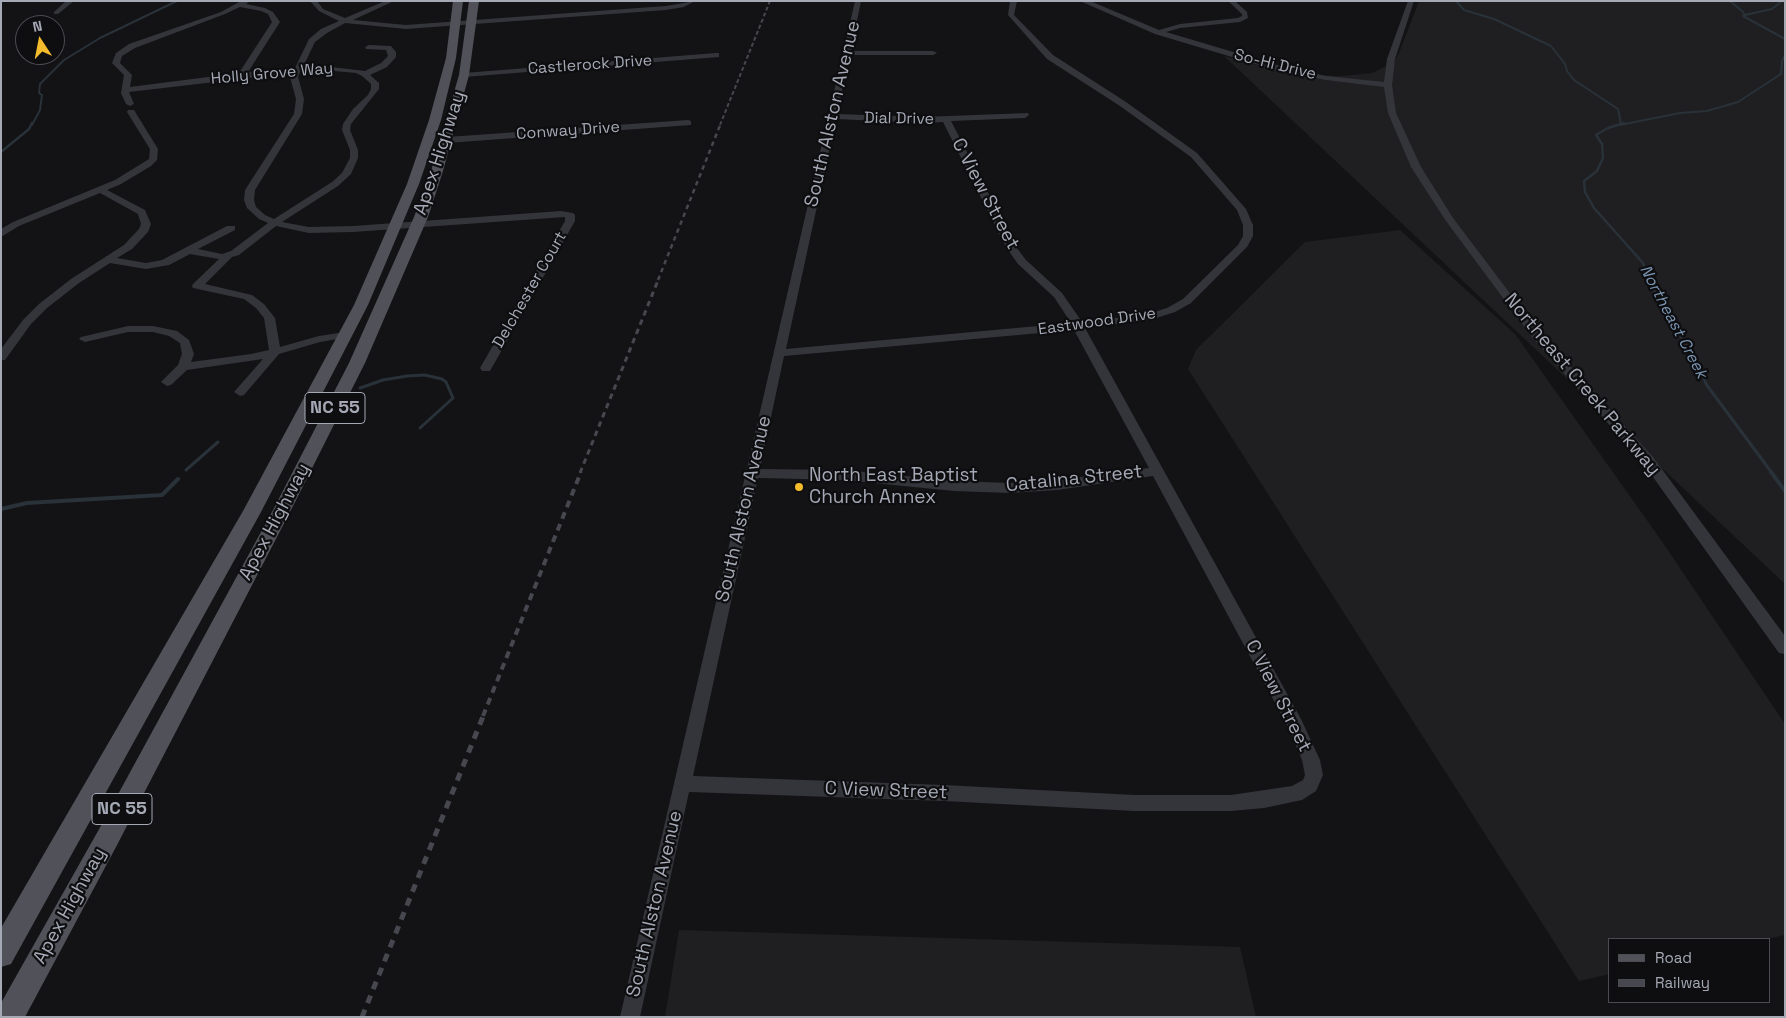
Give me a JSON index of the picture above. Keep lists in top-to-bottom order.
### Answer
{
  "streets": {
    "main road": ["Apex Highway", "NC 55"],
    "street": [
      "Castlerock Drive",
      "So-Hi Drive",
      "Holly Grove Way",
      "South Alston Avenue",
      "Dial Drive",
      "Conway Drive",
      "C View Street",
      "Delchester Court",
      "Eastwood Drive",
      "Northeast Creek Parkway",
      "Catalina Street"
    ]
  },
  "crossings": [
    ["Castlerock Drive", "Apex Highway"],
    ["So-Hi Drive", "Northeast Creek Parkway"],
    ["South Alston Avenue", "Dial Drive"],
    ["South Alston Avenue", "C View Street"],
    ["South Alston Avenue", "Eastwood Drive"],
    ["South Alston Avenue", "Catalina Street"],
    ["Dial Drive", "C View Street"],
    ["Conway Drive", "Apex Highway"],
    ["Apex Highway", "Delchester Court"],
    ["C View Street", "Eastwood Drive"],
    ["C View Street", "Catalina Street"]
  ],
  "water": ["Northeast Creek"],
  "places": ["North East Baptist Church Annex"],
  "legend": ["Road", "Railway"],
  "north": "top"
}
